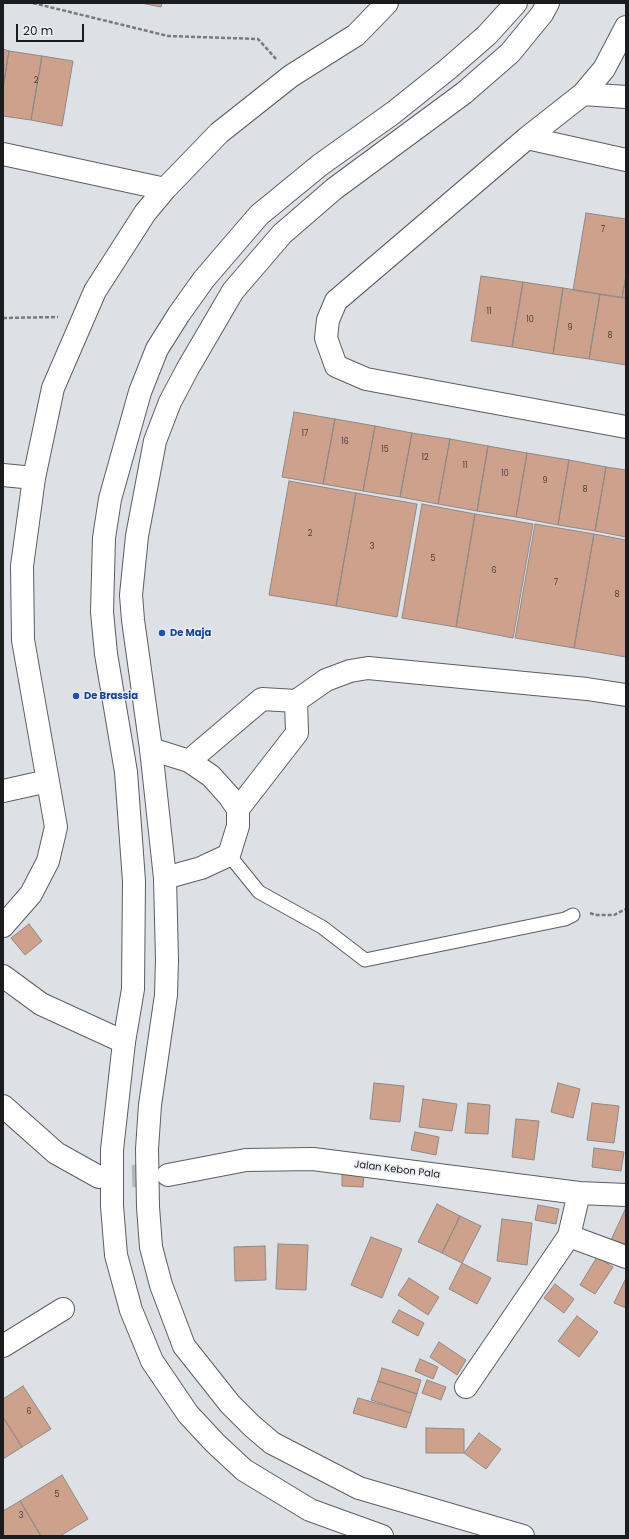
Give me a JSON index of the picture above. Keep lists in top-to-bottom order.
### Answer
{
  "streets": {
    "street": ["Jalan Kebon Pala"]
  },
  "places": ["De Maja", "De Brassia"],
  "house_numbers": [
    "2",
    "7",
    "11",
    "10",
    "9",
    "8",
    "17",
    "16",
    "15",
    "12",
    "11",
    "10",
    "9",
    "8",
    "2",
    "3",
    "5",
    "6",
    "7",
    "8",
    "6",
    "5",
    "3"
  ],
  "scale_bar": "20 m"
}
